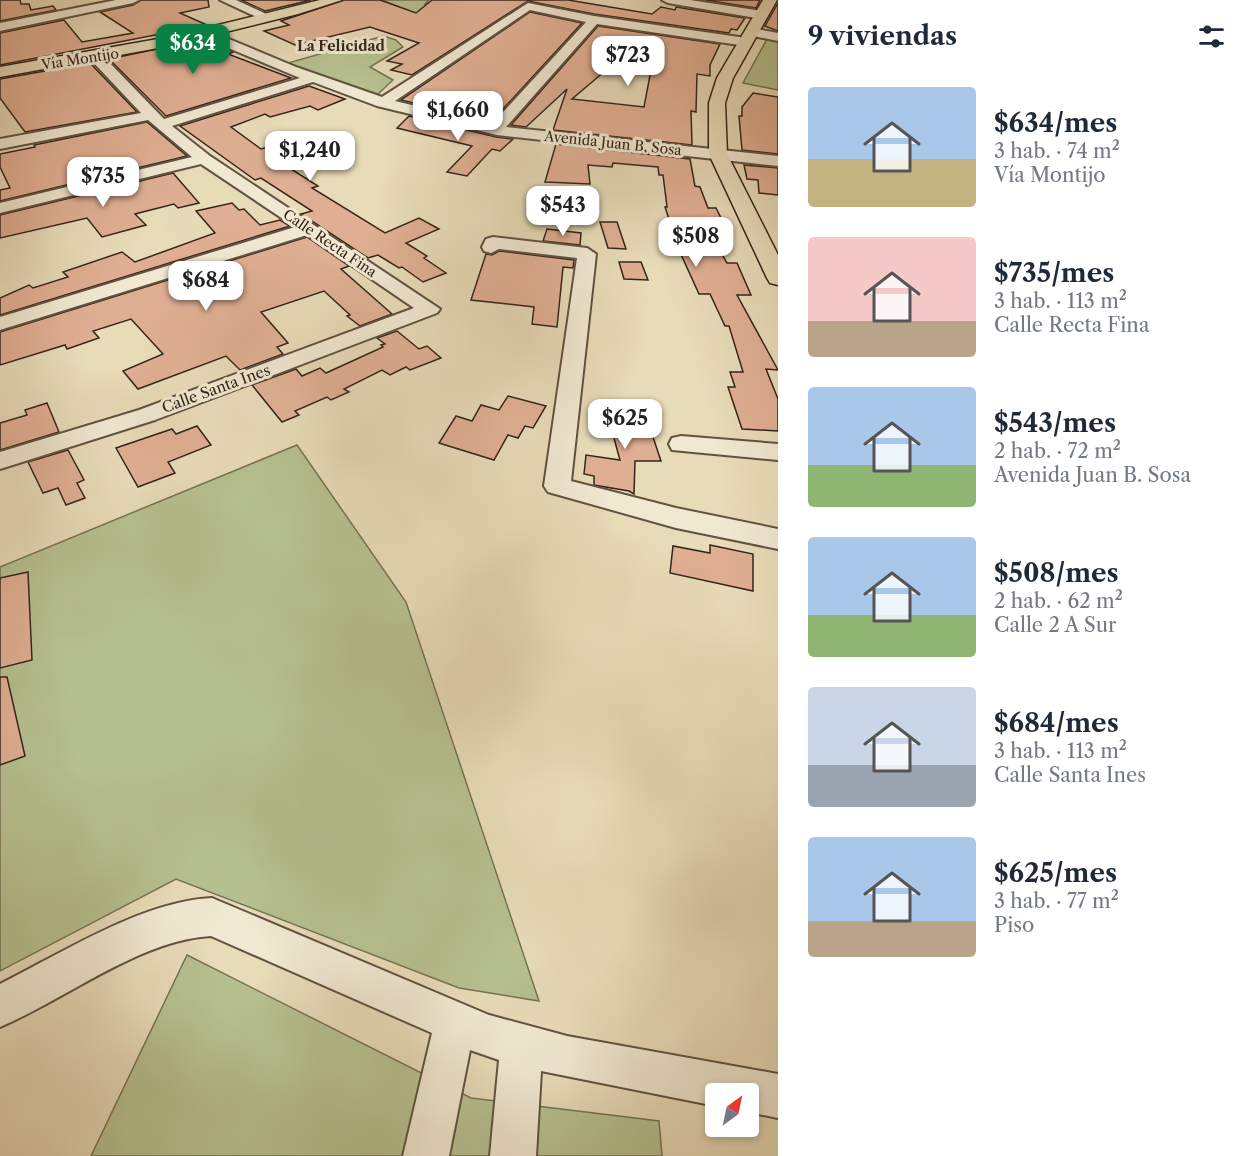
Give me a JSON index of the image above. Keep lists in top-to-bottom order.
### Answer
{
  "streets": {
    "main road": ["Vía Montijo"],
    "street": ["Avenida Juan B. Sosa", "Calle Recta Fina", "Calle Santa Ines"]
  },
  "crossings": [
    ["Vía Montijo", "Avenida Juan B. Sosa"],
    ["Vía Montijo", "Calle Recta Fina"],
    ["Calle Recta Fina", "Calle Santa Ines"]
  ],
  "districts": ["La Felicidad"],
  "north": "top right",
  "page": {
    "heading": "9 viviendas",
    "price": [
      "$634",
      "$723",
      "$1,660",
      "$1,240",
      "$735",
      "$543",
      "$508",
      "$684",
      "$625"
    ],
    "list": [
      {
        "name": "$634/mes",
        "note": "3 hab. · 74 m² · Vía Montijo"
      },
      {
        "name": "$735/mes",
        "note": "3 hab. · 113 m² · Calle Recta Fina"
      },
      {
        "name": "$543/mes",
        "note": "2 hab. · 72 m² · Avenida Juan B. Sosa"
      },
      {
        "name": "$508/mes",
        "note": "2 hab. · 62 m² · Calle 2 A Sur"
      },
      {
        "name": "$684/mes",
        "note": "3 hab. · 113 m² · Calle Santa Ines"
      },
      {
        "name": "$625/mes",
        "note": "3 hab. · 77 m² · Piso"
      }
    ]
  }
}
